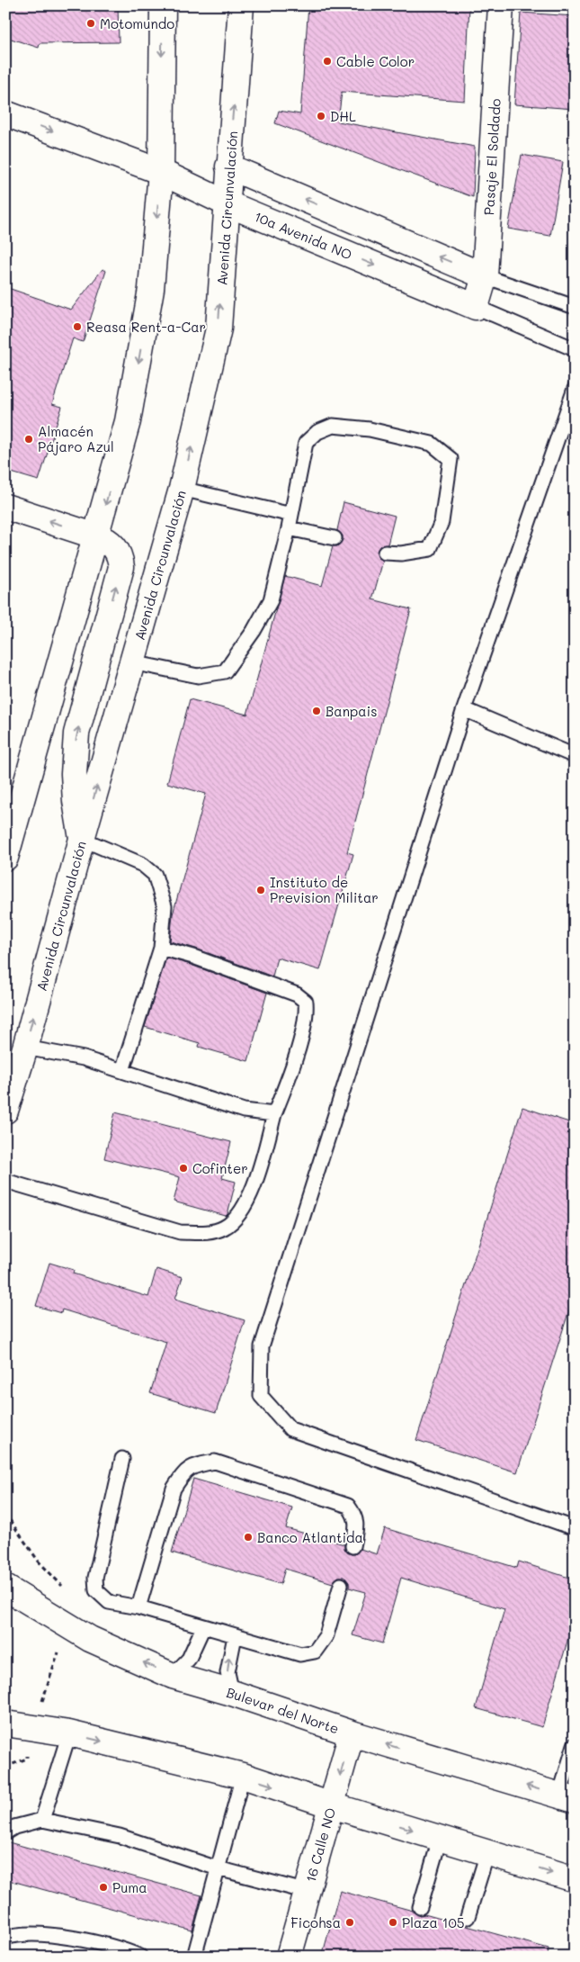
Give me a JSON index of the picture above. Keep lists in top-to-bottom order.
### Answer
{
  "streets": {
    "main road": [
      "Pasaje El Soldado",
      "Avenida Circunvalación",
      "10a Avenida NO",
      "Bulevar del Norte",
      "16 Calle NO"
    ]
  },
  "crossings": [
    ["Pasaje El Soldado", "10a Avenida NO"],
    ["Avenida Circunvalación", "10a Avenida NO"],
    ["Bulevar del Norte", "16 Calle NO"]
  ],
  "places": [
    "Motomundo",
    "Cable Color",
    "DHL",
    "Reasa Rent-a-Car",
    "Almacén Pájaro Azul",
    "Banpais",
    "Instituto de Prevision Militar",
    "Cofinter",
    "Banco Atlantida",
    "Puma",
    "Ficohsa",
    "Plaza 105"
  ]
}
